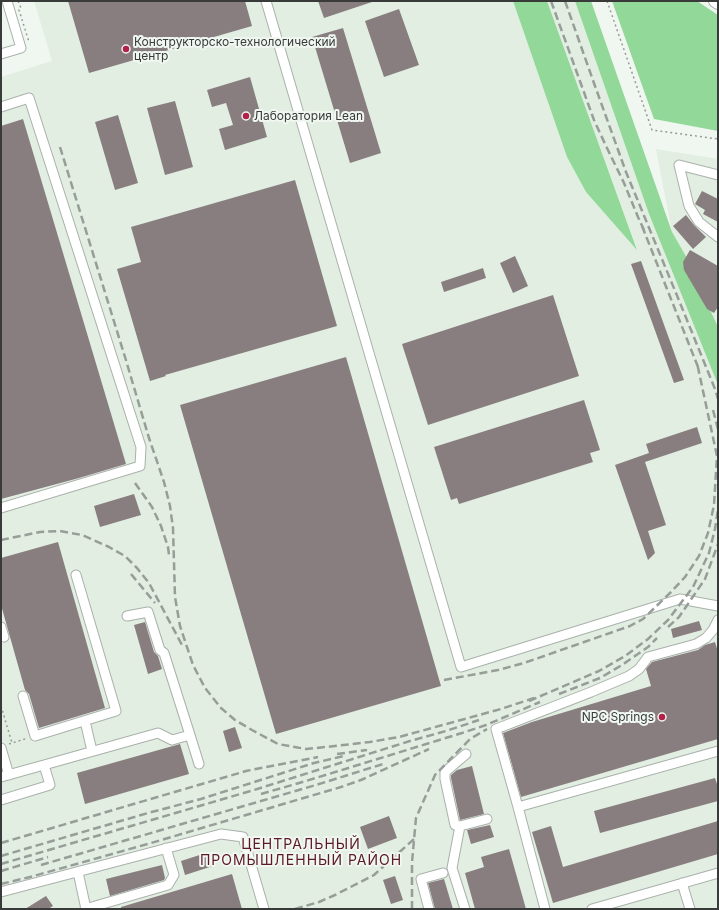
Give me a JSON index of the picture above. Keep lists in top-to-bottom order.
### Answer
{
  "districts": ["ЦЕНТРАЛЬНЫЙ ПРОМЫШЛЕННЫЙ РАЙОН"],
  "places": ["Конструкторско-технологический центр", "Лаборатория Lean", "NPC Springs"]
}
